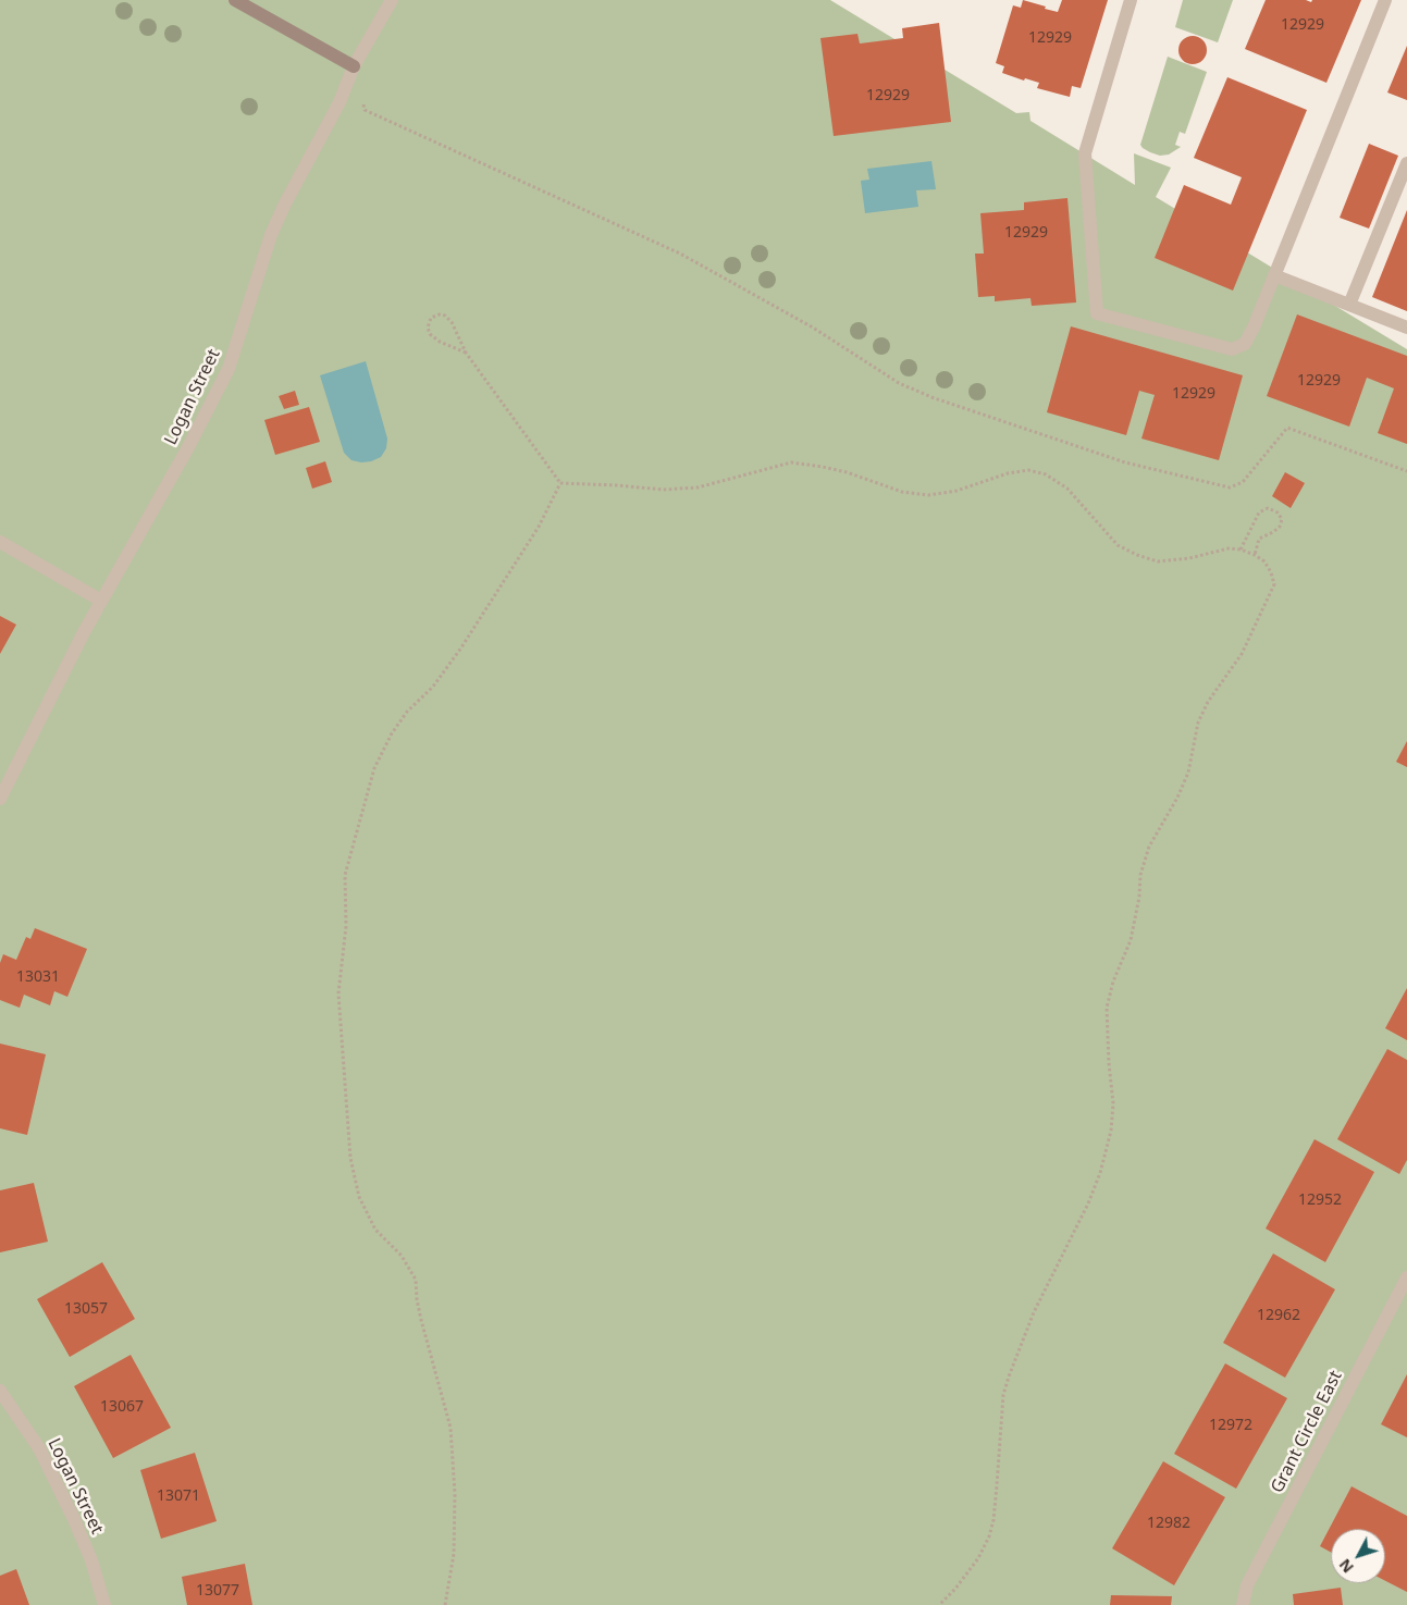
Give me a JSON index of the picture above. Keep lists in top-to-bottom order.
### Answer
{
  "streets": {
    "street": ["Logan Street", "Grant Circle East"]
  },
  "house_numbers": [
    "12929",
    "12929",
    "12929",
    "12929",
    "12929",
    "12929",
    "13031",
    "12952",
    "13057",
    "12962",
    "13067",
    "12972",
    "13071",
    "12982",
    "13077"
  ],
  "north": "bottom left"
}
